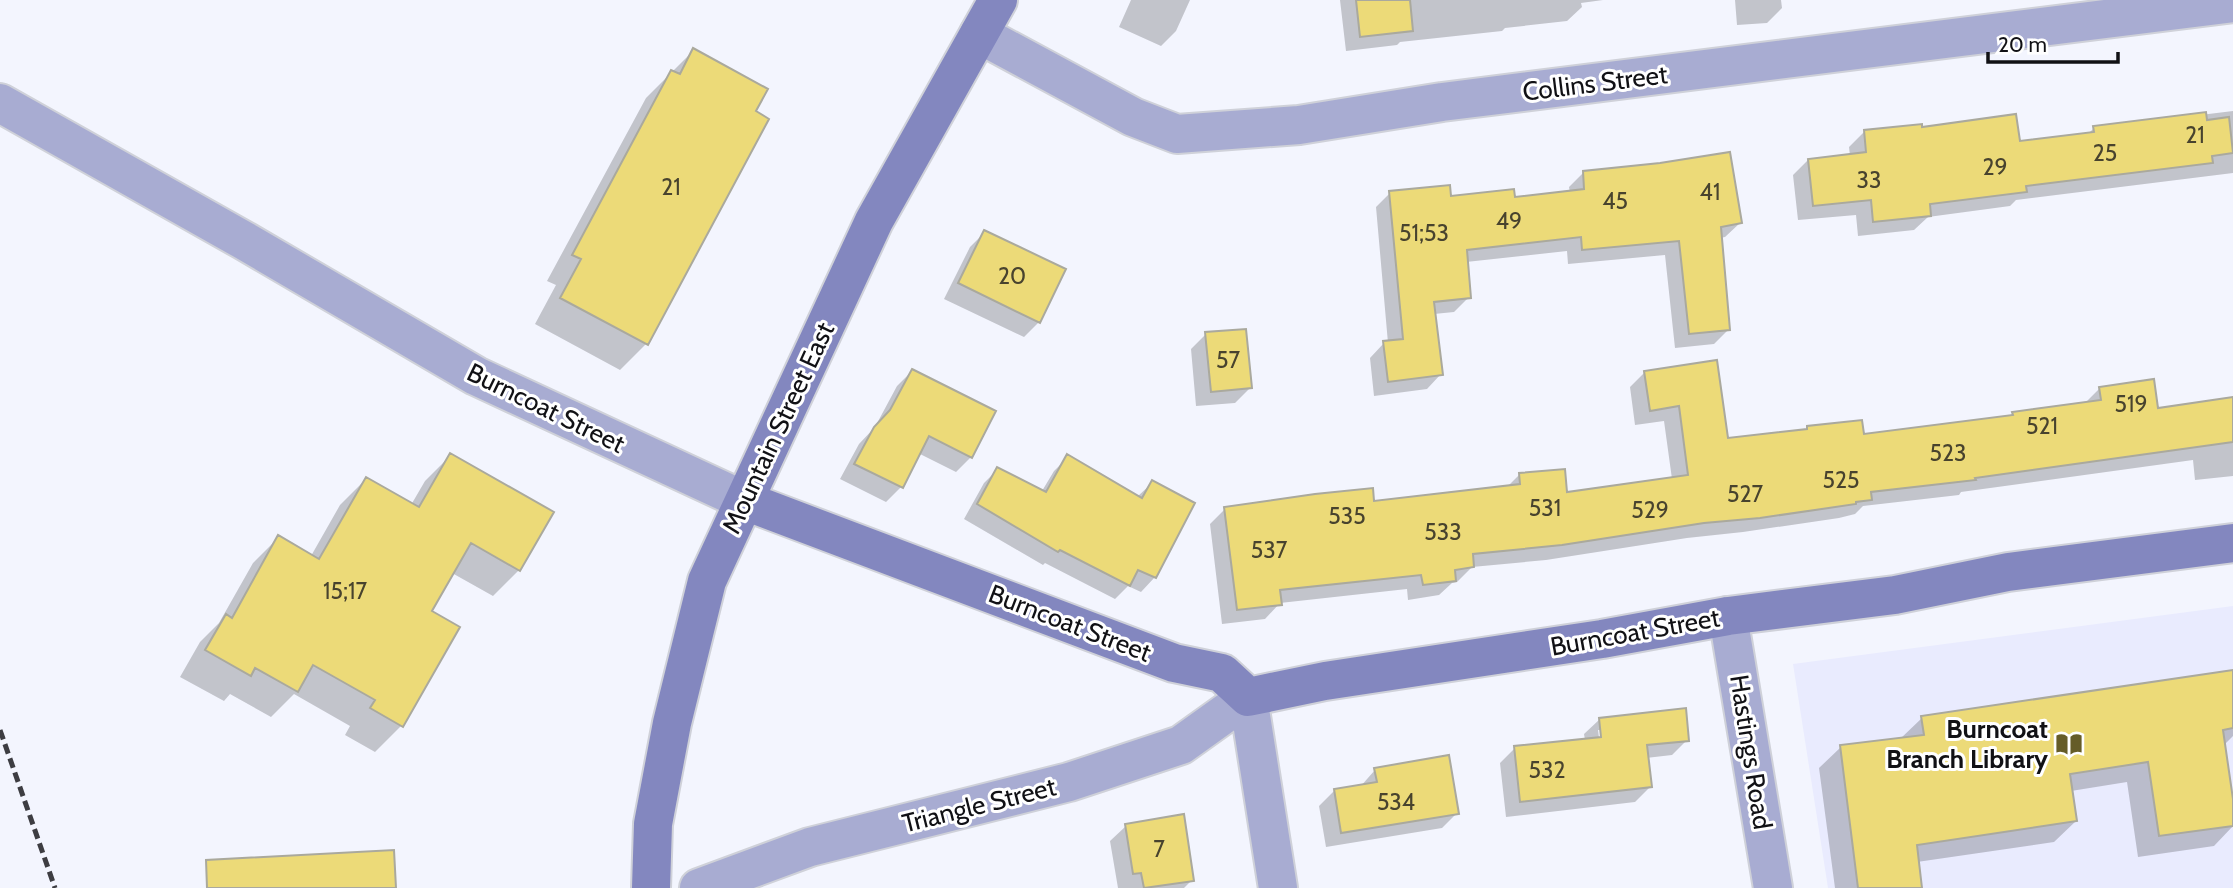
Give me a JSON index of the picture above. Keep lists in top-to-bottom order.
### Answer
{
  "streets": {
    "main road": ["Burncoat Street", "Mountain Street East"],
    "street": ["Collins Street", "Hastings Road", "Triangle Street"]
  },
  "crossings": [
    ["Collins Street", "Mountain Street East"],
    ["Burncoat Street", "Mountain Street East"],
    ["Burncoat Street", "Hastings Road"],
    ["Burncoat Street", "Triangle Street"]
  ],
  "places": {
    "library": ["Burncoat Branch Library"]
  },
  "house_numbers": [
    "21",
    "25",
    "29",
    "33",
    "21",
    "41",
    "45",
    "49",
    "51;53",
    "20",
    "57",
    "519",
    "521",
    "523",
    "525",
    "527",
    "531",
    "529",
    "535",
    "533",
    "537",
    "15;17",
    "532",
    "534",
    "7"
  ],
  "scale_bar": "20 m"
}
